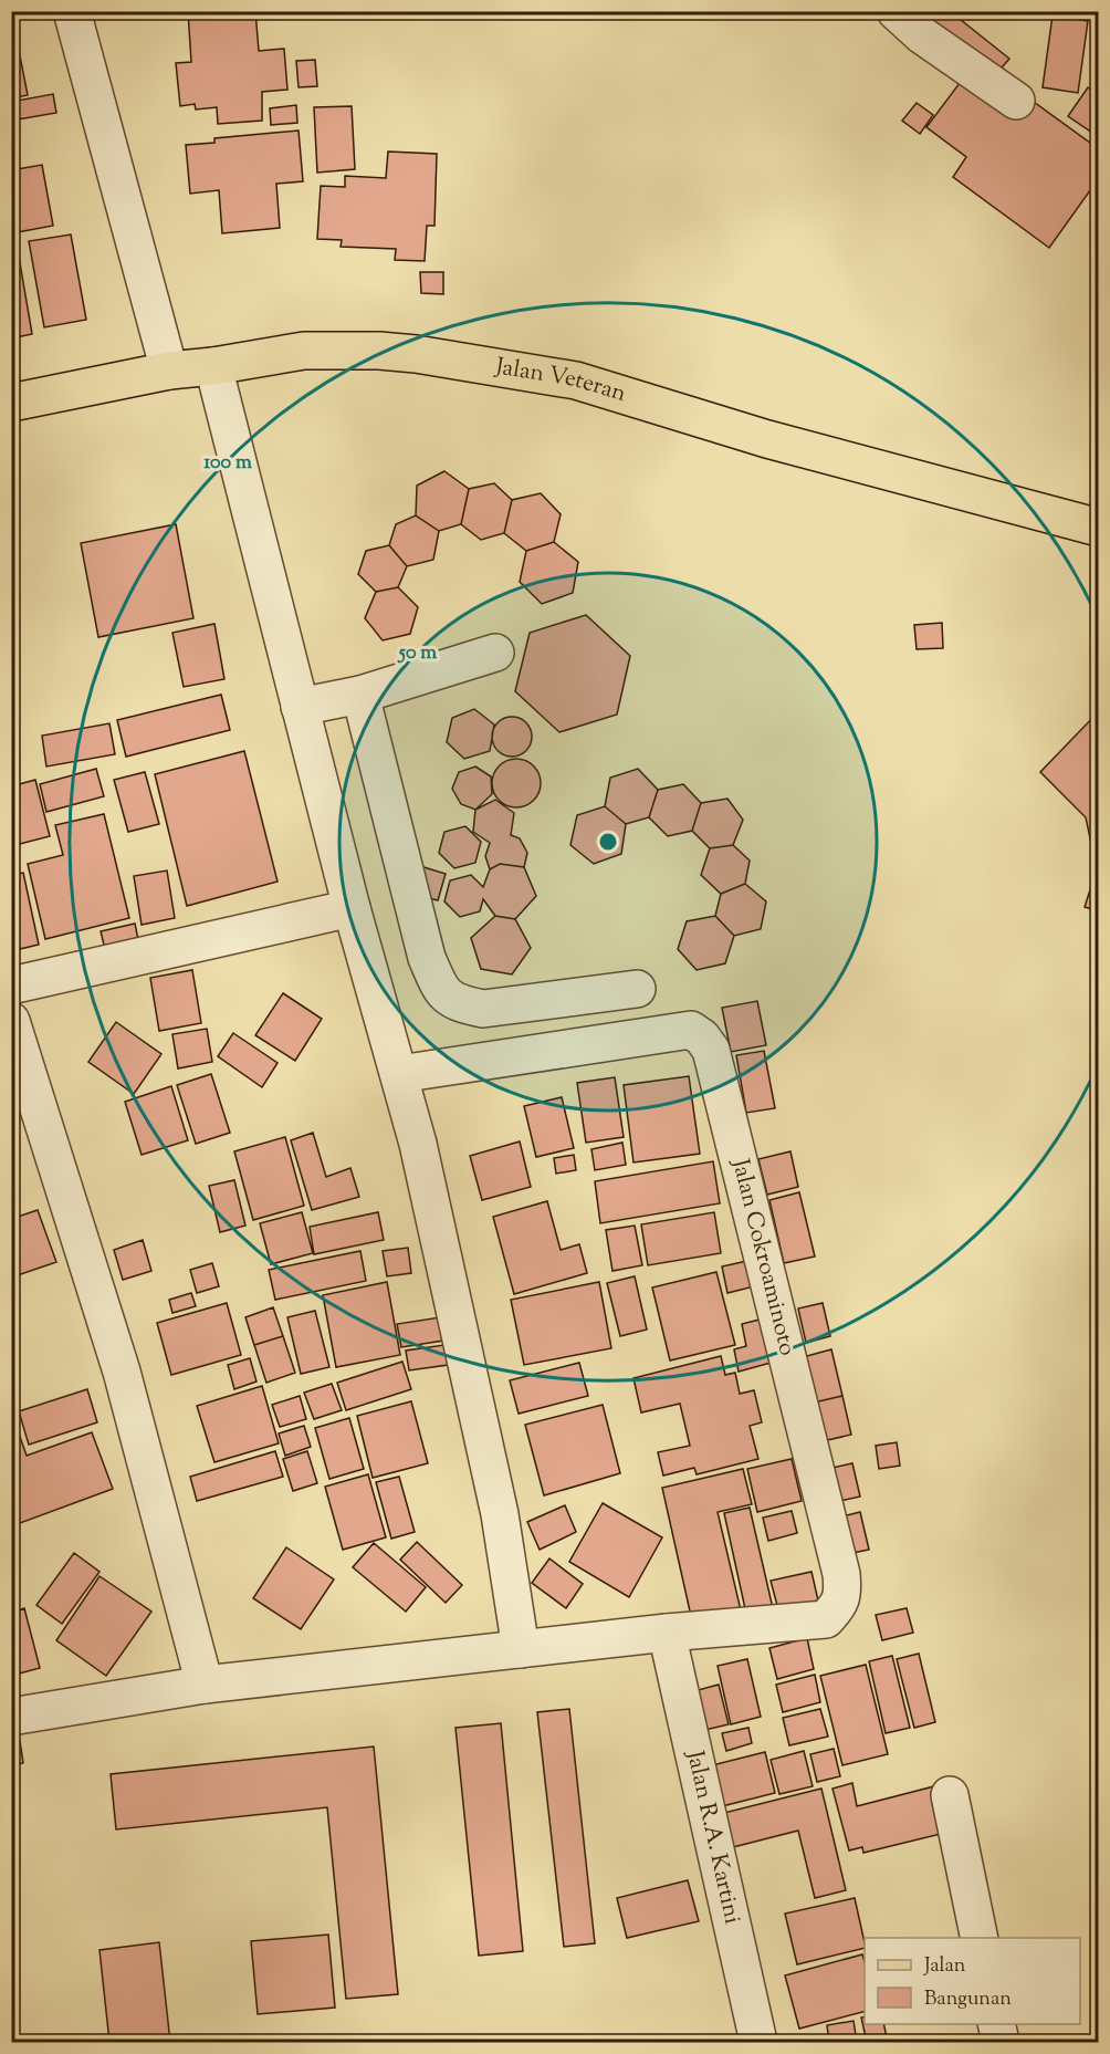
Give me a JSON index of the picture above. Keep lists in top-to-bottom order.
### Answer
{
  "streets": {
    "main road": ["Jalan Veteran"],
    "street": ["Jalan Cokroaminoto", "Jalan R.A. Kartini"]
  },
  "crossings": [
    ["Jalan Cokroaminoto", "Jalan R.A. Kartini"]
  ],
  "legend": ["Jalan", "Bangunan"],
  "rings": ["100 m", "50 m"]
}
